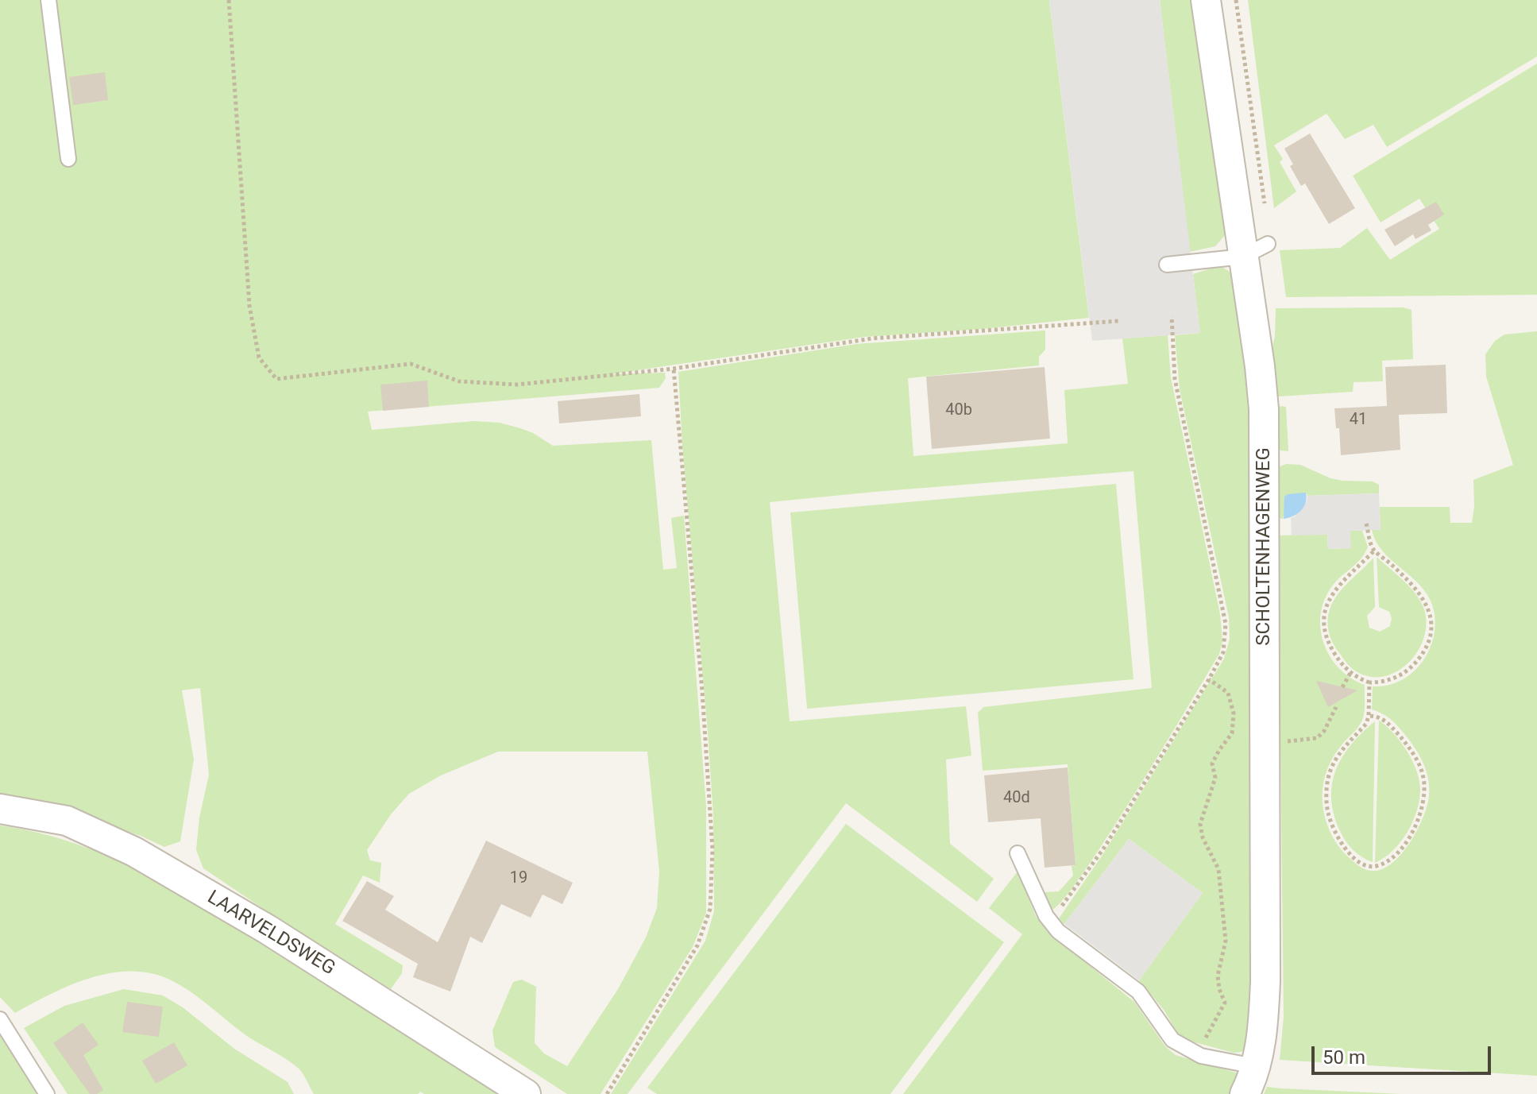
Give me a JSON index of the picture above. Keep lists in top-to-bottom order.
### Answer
{
  "streets": {
    "street": ["SCHOLTENHAGENWEG", "LAARVELDSWEG"]
  },
  "house_numbers": [
    "40b",
    "41",
    "40d",
    "19"
  ],
  "scale_bar": "50 m"
}
